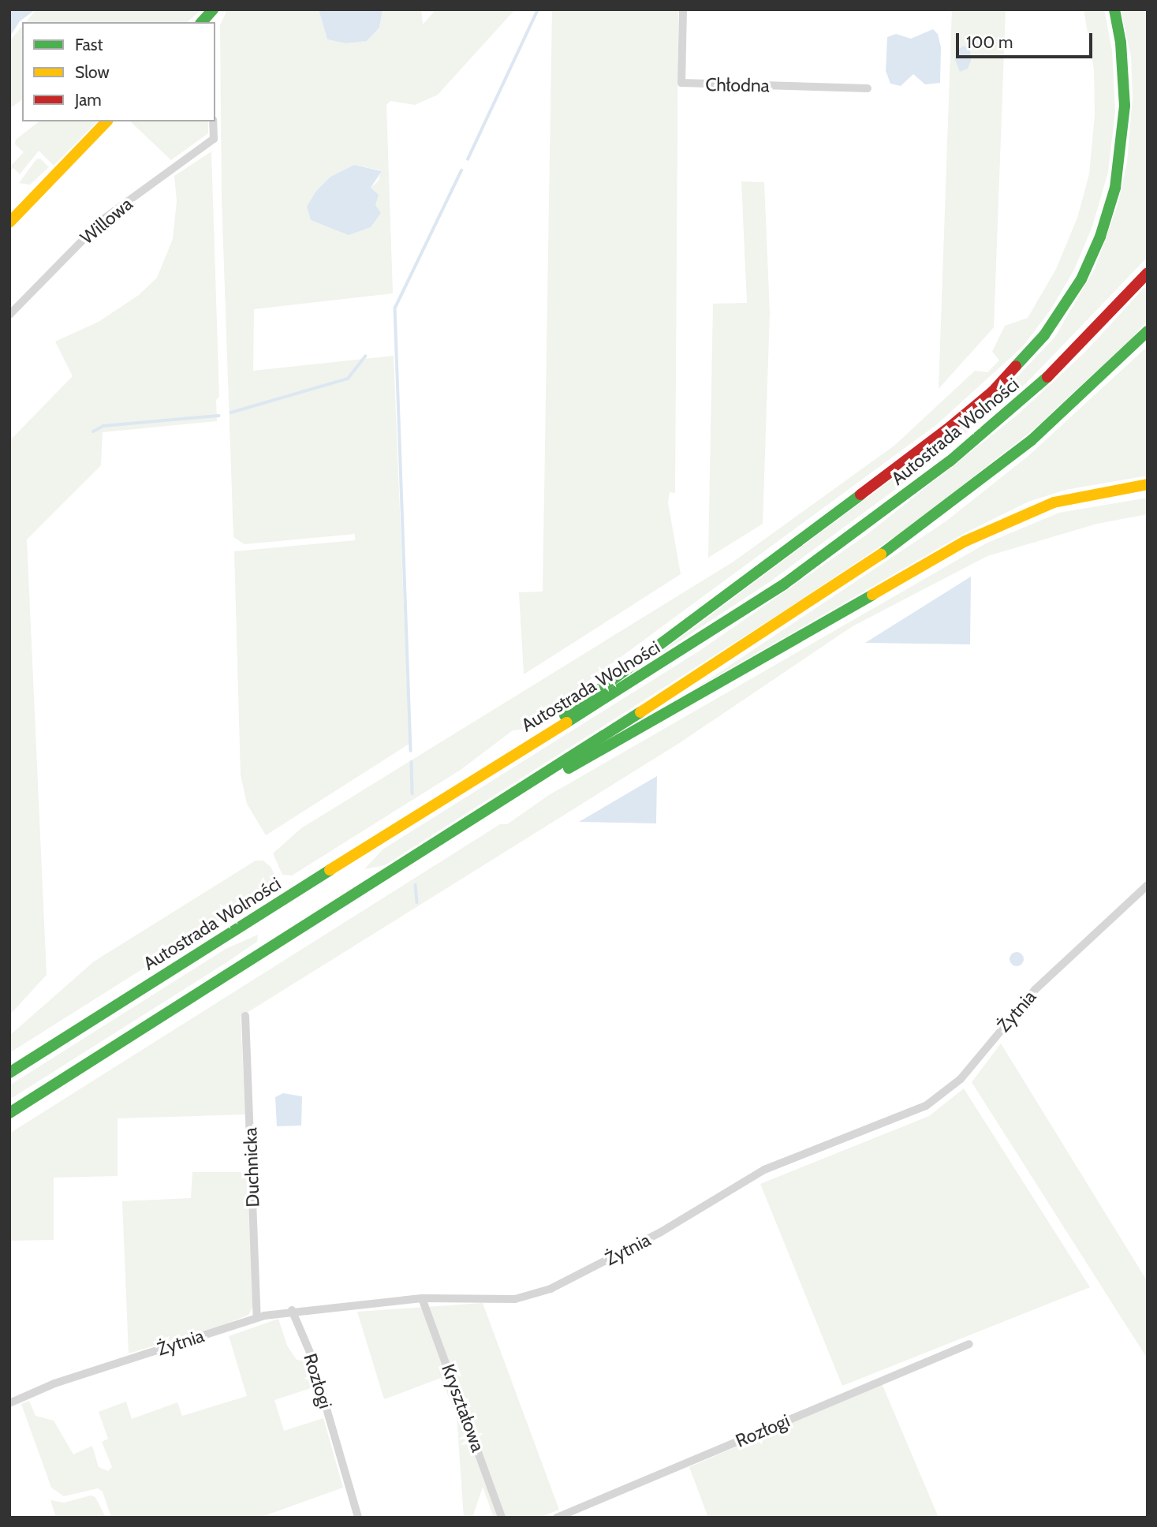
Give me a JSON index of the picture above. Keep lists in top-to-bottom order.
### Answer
{
  "streets": {
    "main road": ["Autostrada Wolności"],
    "street": [
      "Chłodna",
      "Willowa",
      "Żytnia",
      "Duchnicka",
      "Rozłogi",
      "Kryształowa"
    ]
  },
  "crossings": [
    ["Żytnia", "Duchnicka"],
    ["Żytnia", "Rozłogi"],
    ["Żytnia", "Kryształowa"]
  ],
  "legend": ["Fast", "Slow", "Jam"],
  "scale_bar": "100 m"
}
